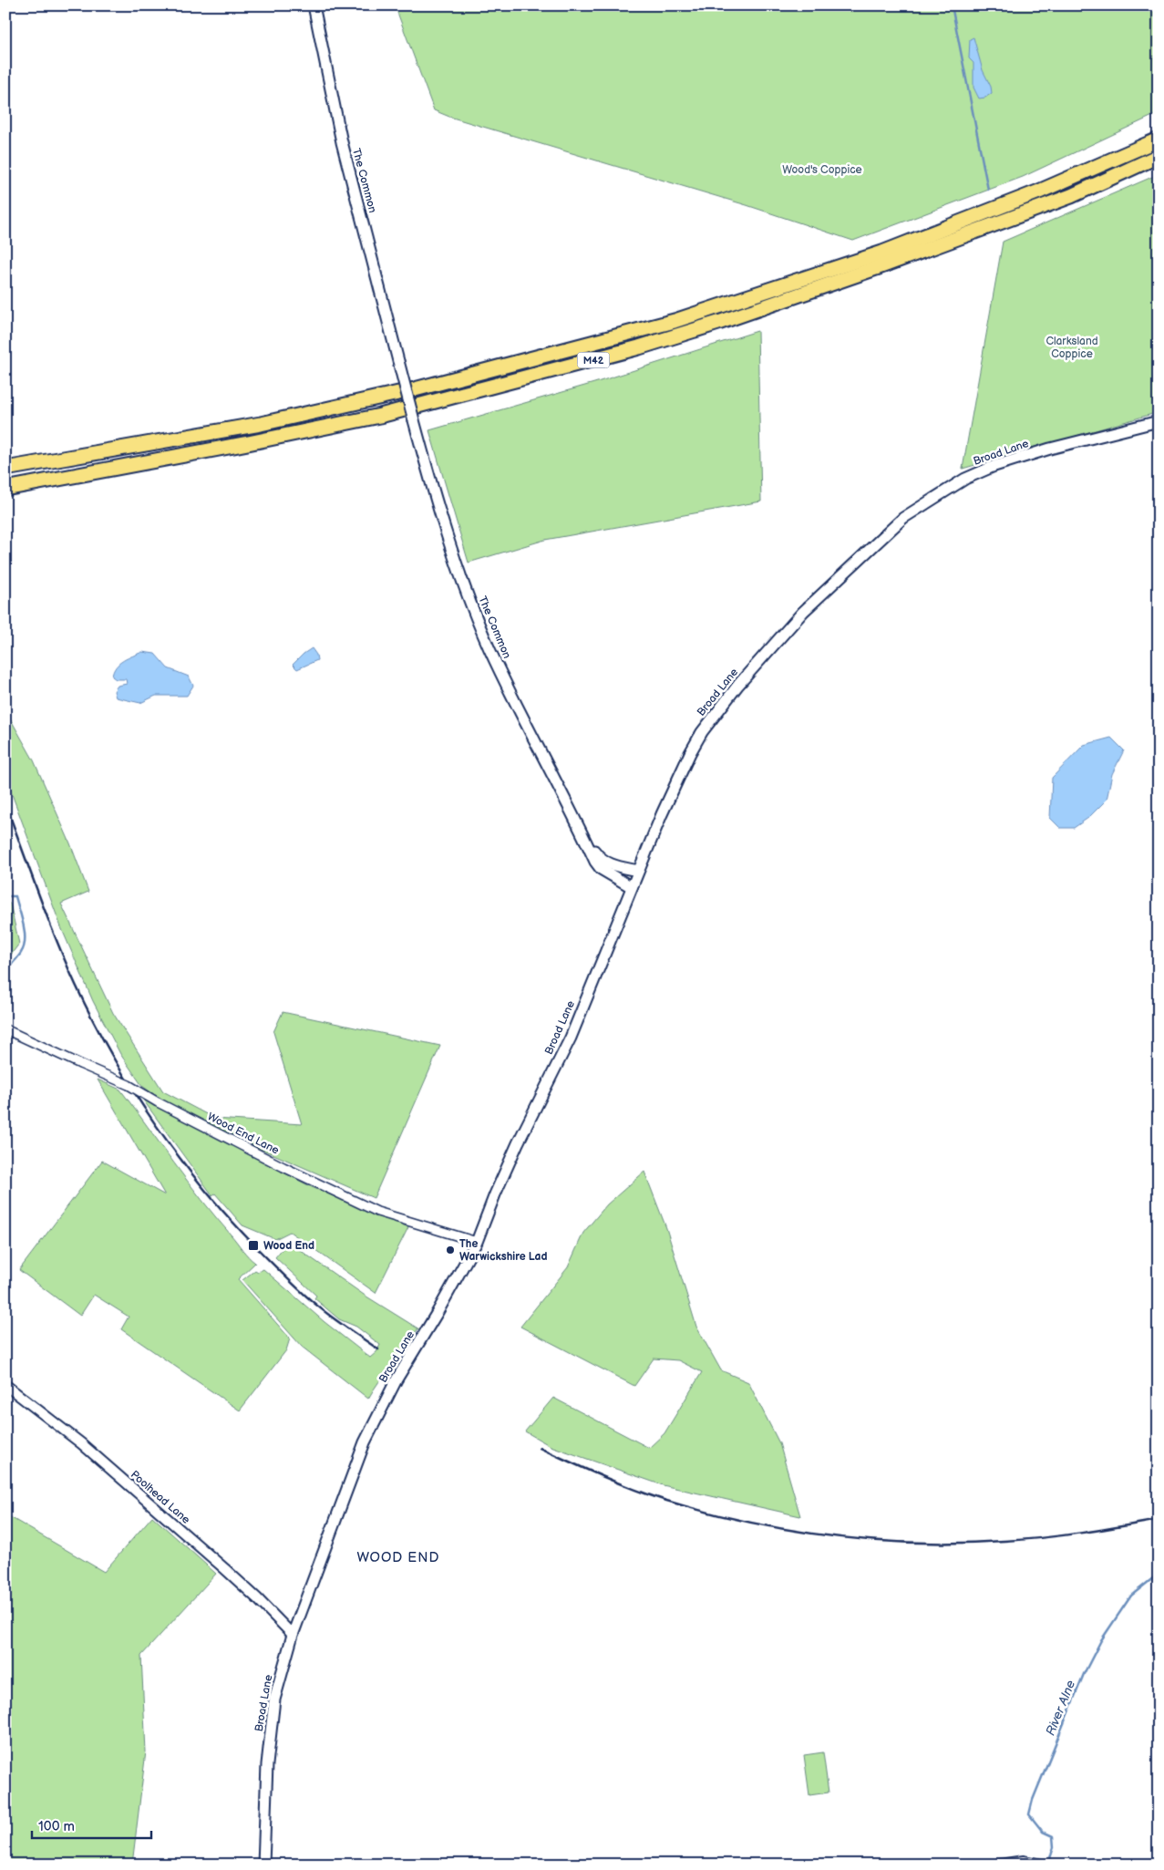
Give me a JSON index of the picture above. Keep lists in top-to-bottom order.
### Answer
{
  "streets": {
    "highway": ["M42"],
    "main road": ["The Common", "Broad Lane"],
    "street": ["Wood End Lane", "Poolhead Lane"]
  },
  "crossings": [
    ["The Common", "Broad Lane"],
    ["Broad Lane", "Wood End Lane"],
    ["Broad Lane", "Poolhead Lane"]
  ],
  "districts": ["WOOD END"],
  "water": ["River Alne"],
  "parks": ["Wood's Coppice", "Clarksland Coppice"],
  "places": {
    "transit": ["Wood End"],
    "other": ["The Warwickshire Lad"]
  },
  "scale_bar": "100 m"
}
